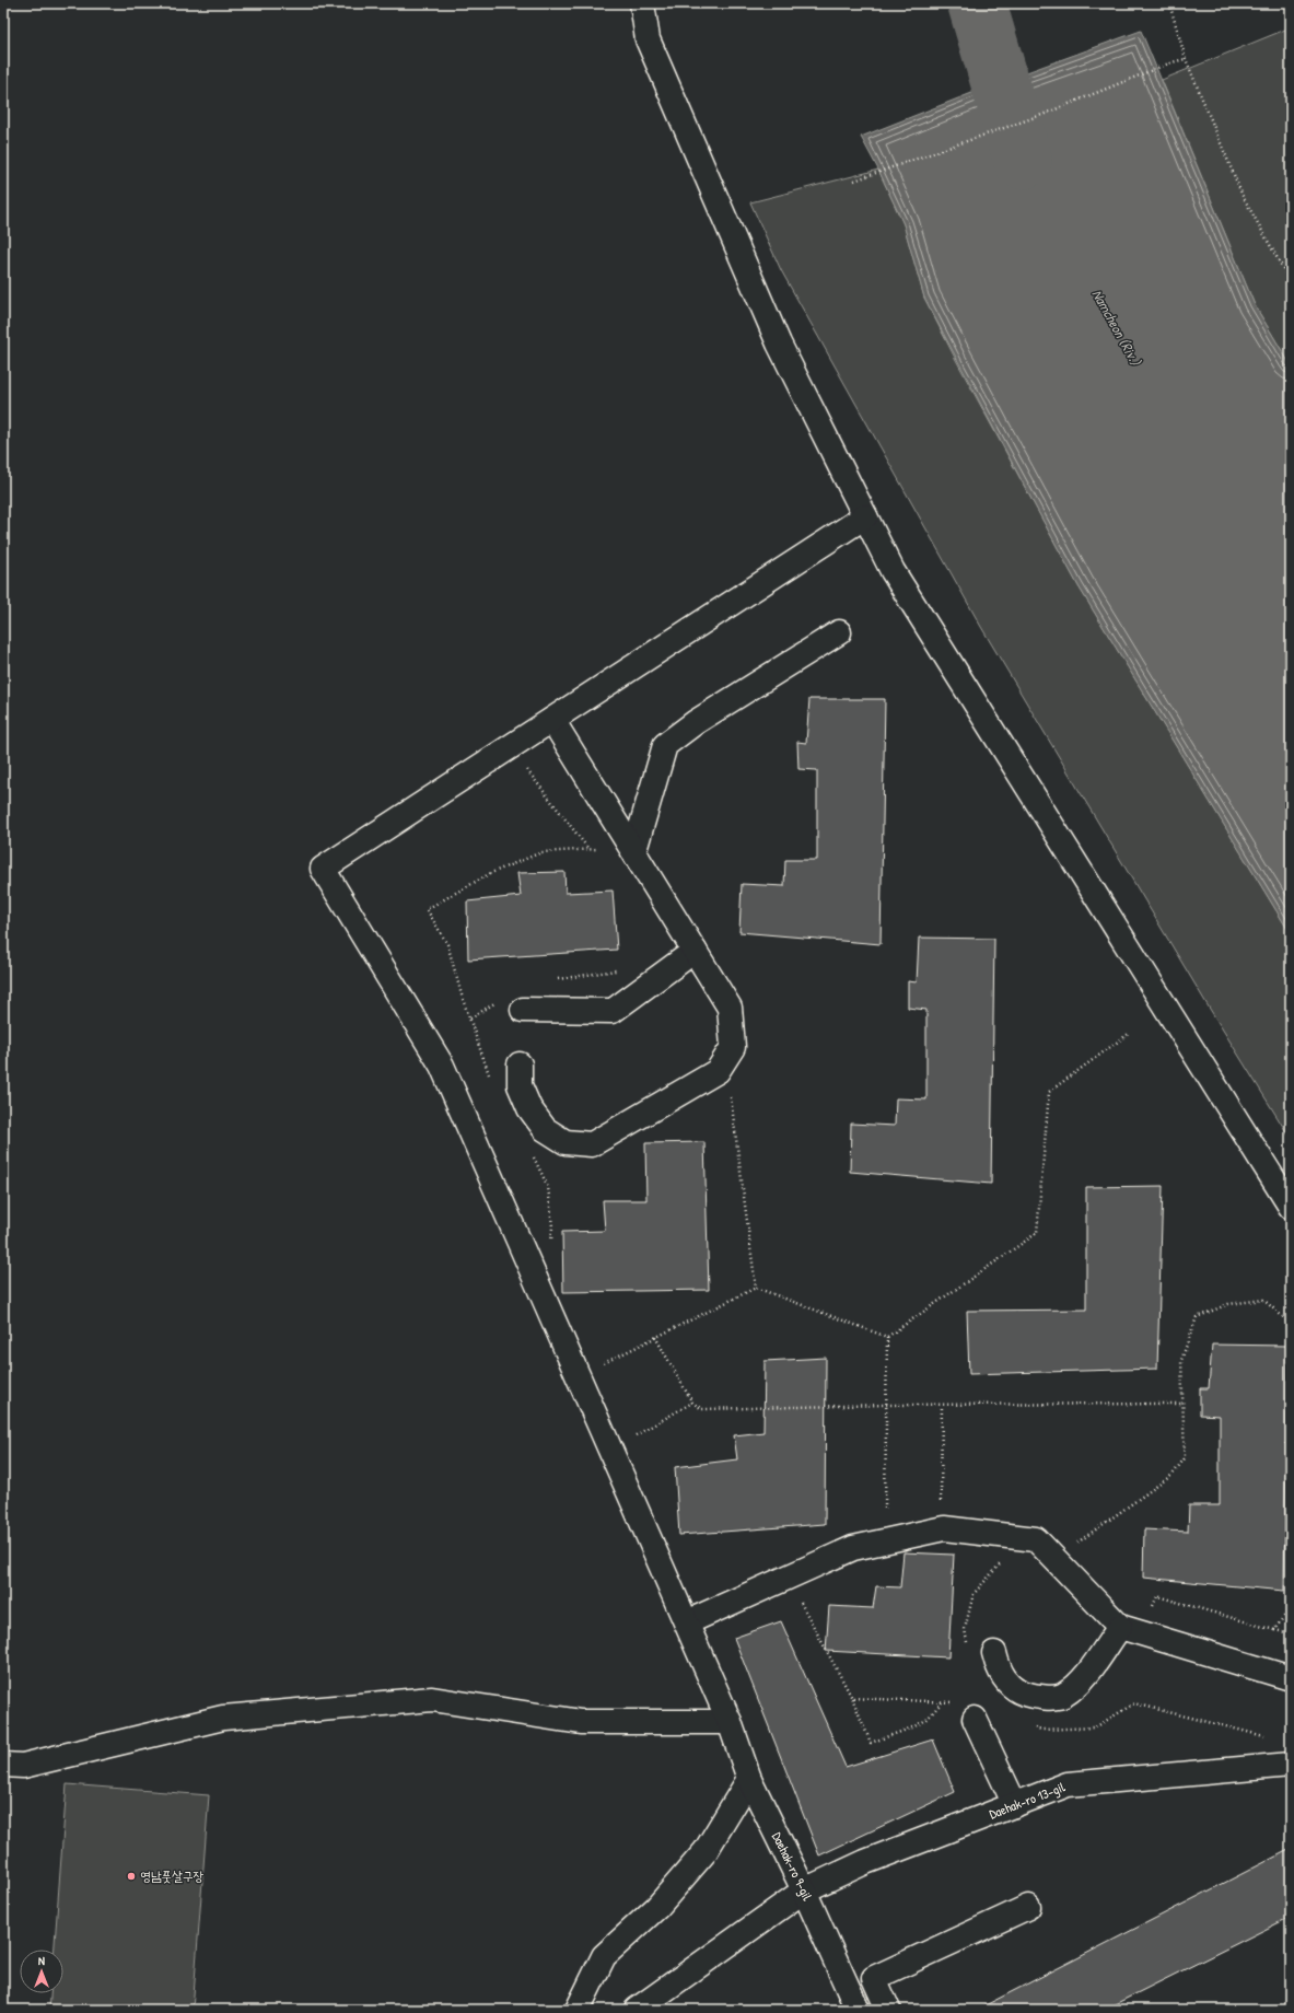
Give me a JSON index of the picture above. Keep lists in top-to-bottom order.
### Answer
{
  "streets": {
    "street": ["Daehak-ro 13-gil", "Daehak-ro 9-gil"]
  },
  "crossings": [
    ["Daehak-ro 13-gil", "Daehak-ro 9-gil"]
  ],
  "water": ["Namcheon (Riv.)"],
  "places": ["영남풋살구장"],
  "north": "top"
}
